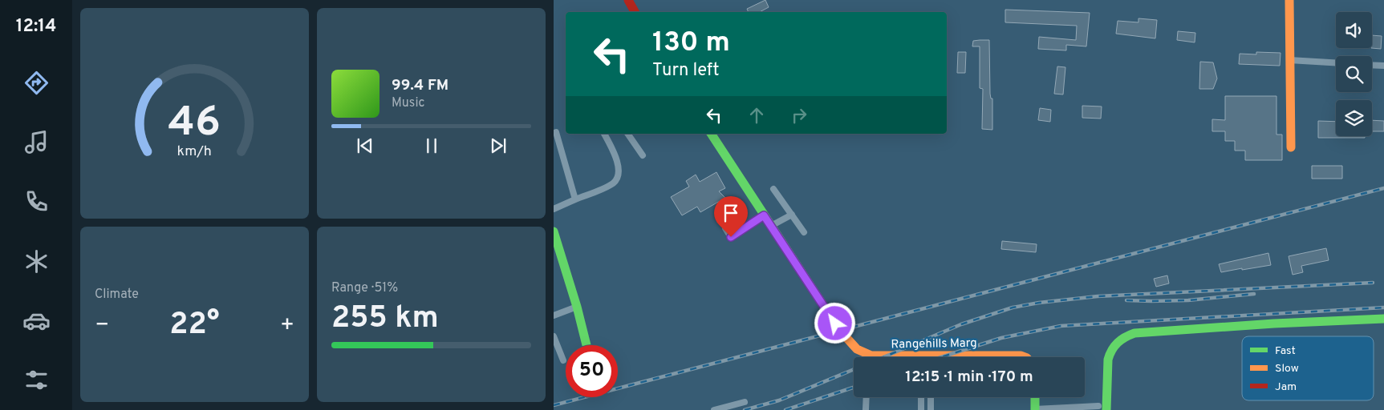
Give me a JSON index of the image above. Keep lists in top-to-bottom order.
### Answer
{
  "streets": {
    "main road": ["Rangehills Marg"]
  },
  "legend": ["Fast", "Slow", "Jam"],
  "page": {
    "tabs": "12:14",
    "turn": ["130 m", "Turn left"],
    "song": ["99.4 FM", "Music"],
    "tile": [
      "Climate",
      ["Range · 51%", "255 km"]
    ],
    "heat": ["−", "22°", "+"],
    "limit": "50",
    "trip": "12:15 · 1 min · 170 m",
    "gauge": ["46", "km/h"]
  }
}
